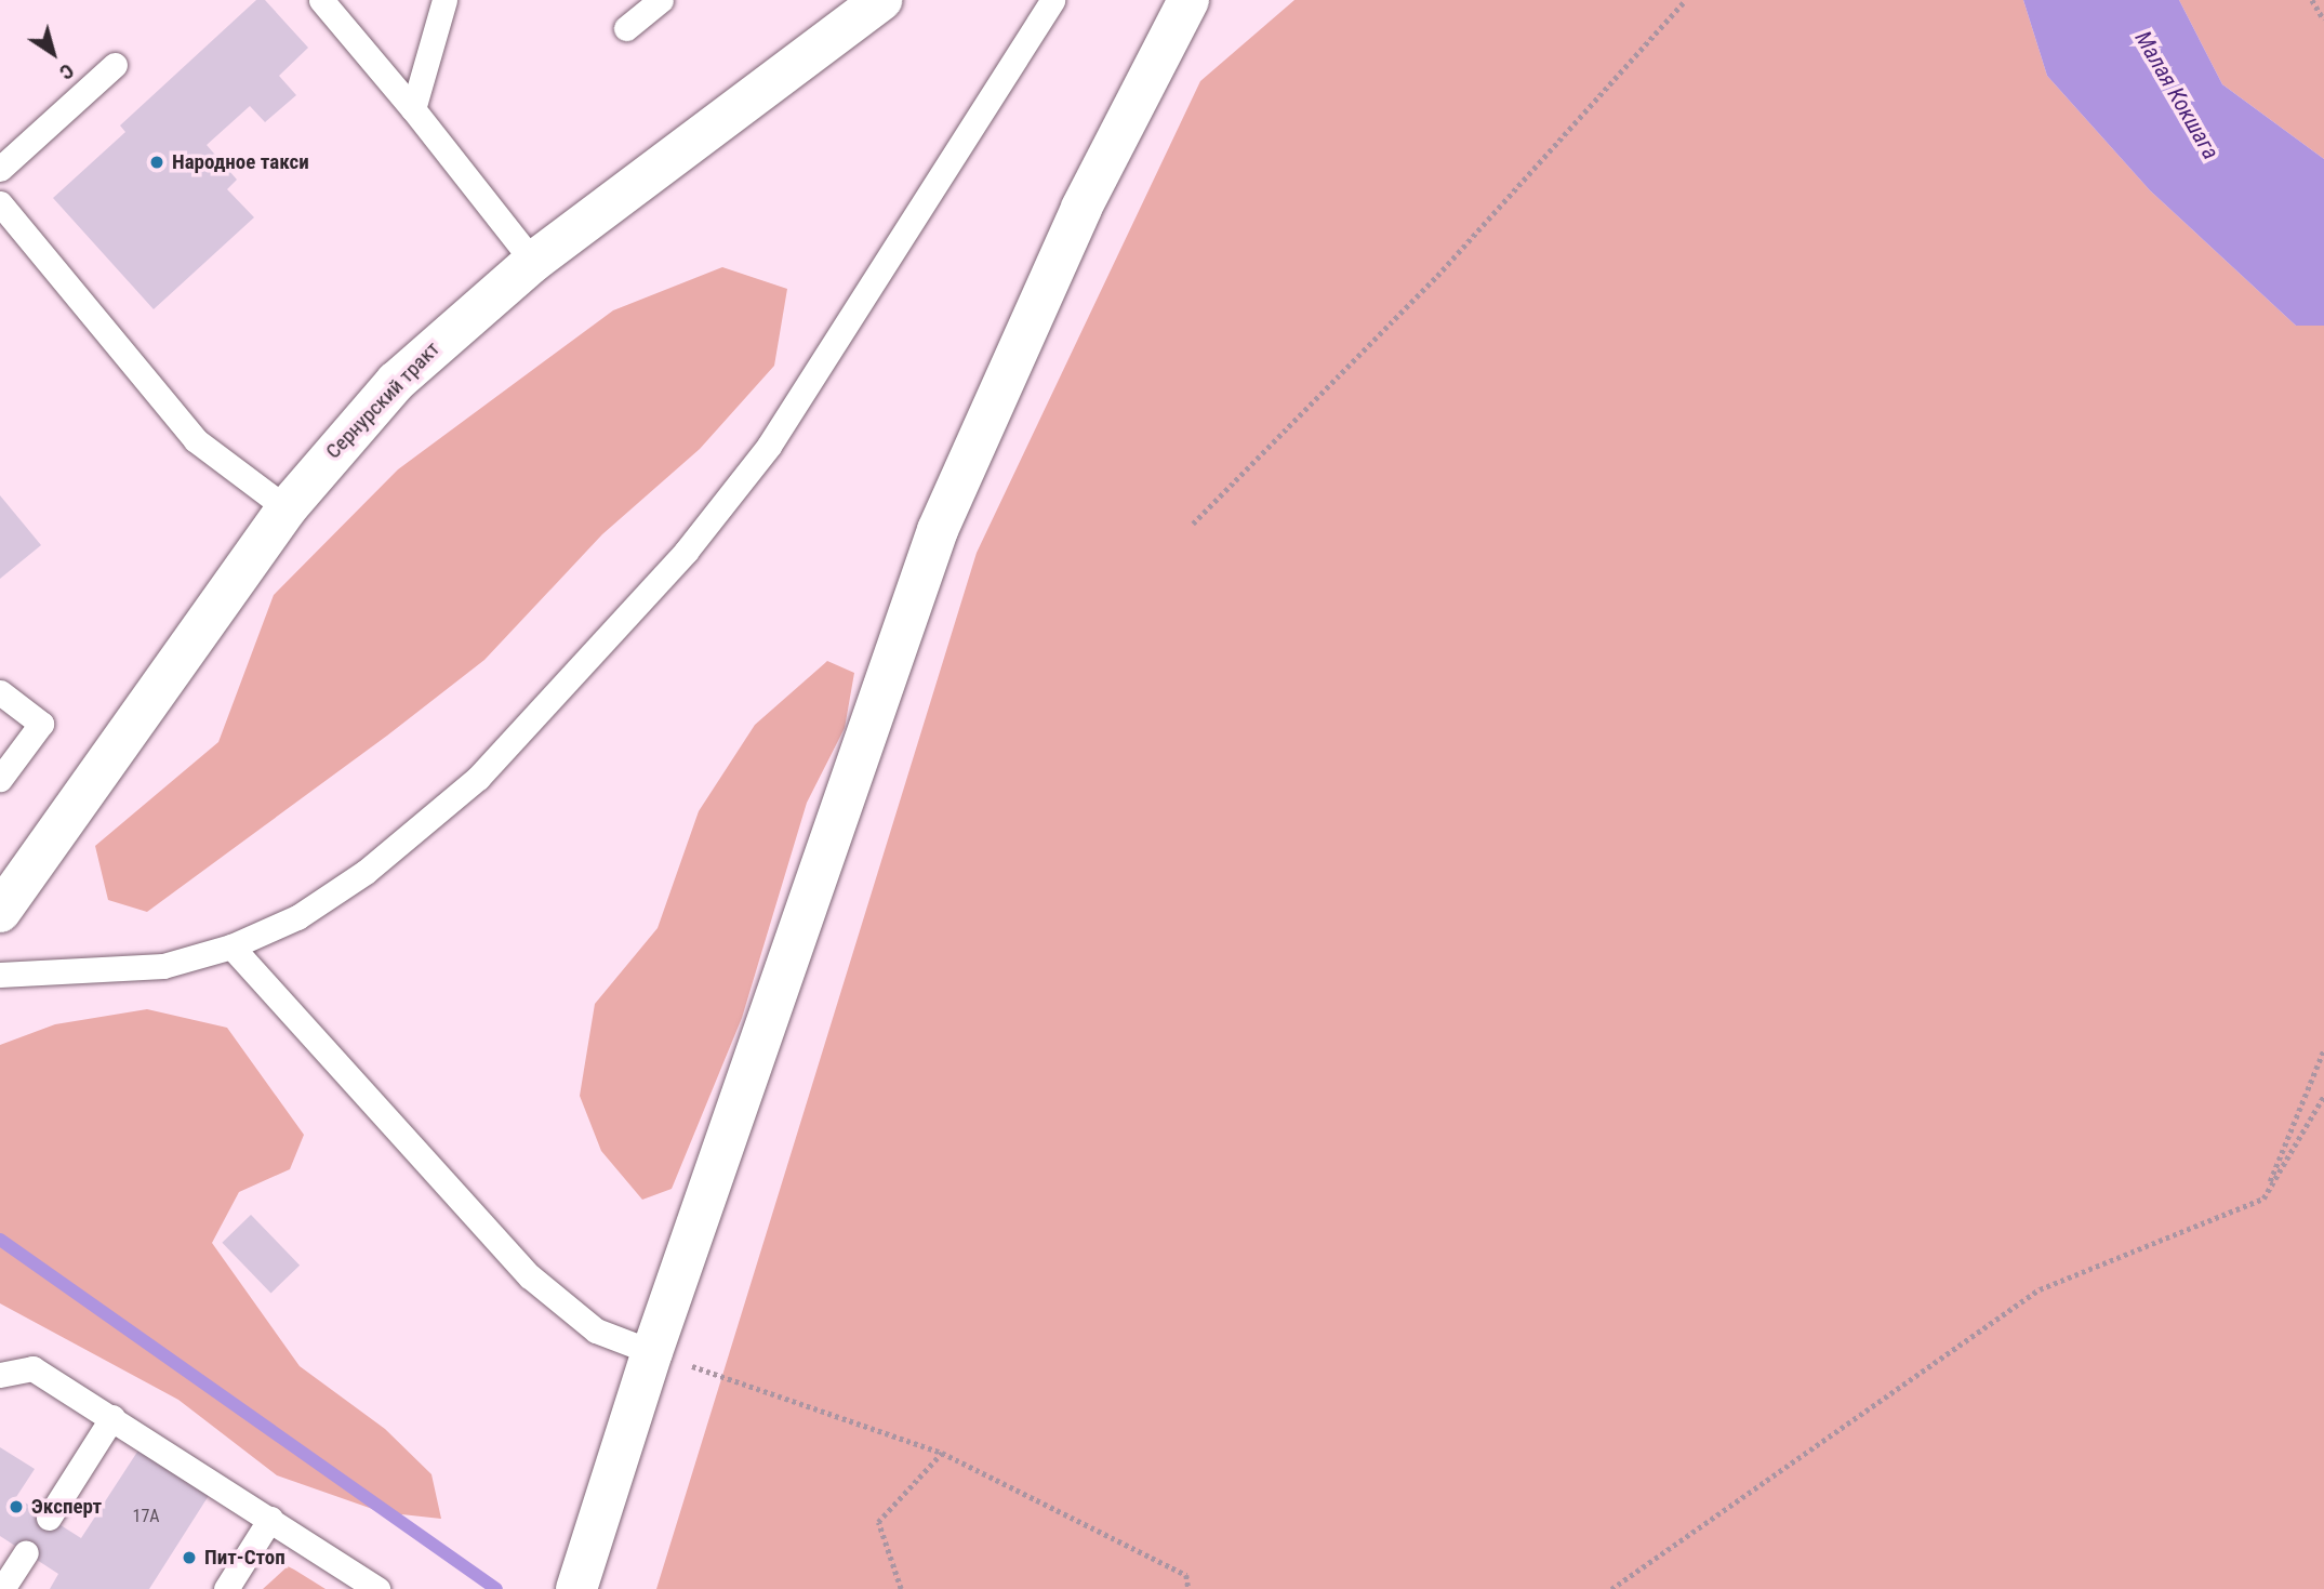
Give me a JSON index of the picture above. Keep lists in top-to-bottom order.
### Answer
{
  "streets": {
    "main road": ["Сернурский тракт"]
  },
  "water": ["Малая Кокшага"],
  "places": ["Народное такси", "Эксперт", "Пит-Стоп"],
  "house_numbers": ["17А"],
  "north": "bottom right"
}
